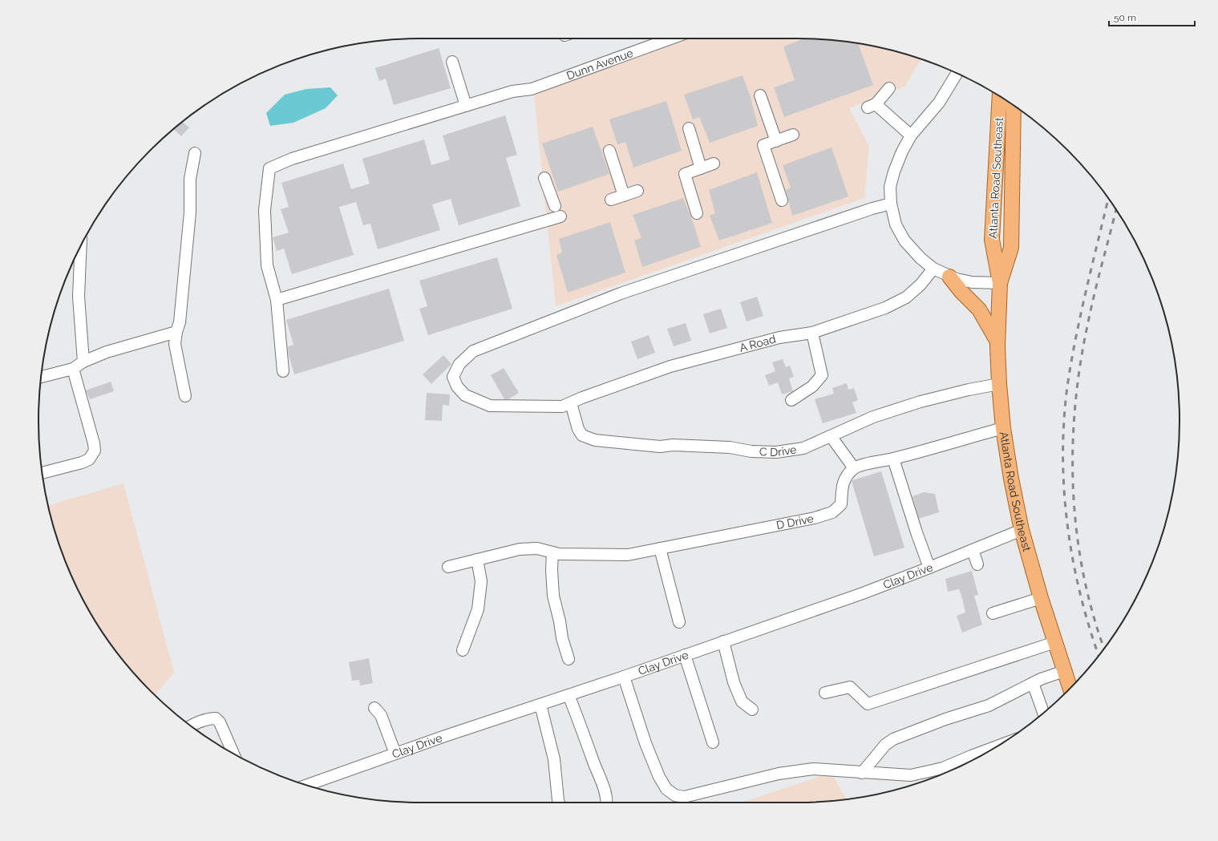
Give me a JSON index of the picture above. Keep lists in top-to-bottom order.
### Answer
{
  "streets": {
    "main road": ["Atlanta Road Southeast"],
    "street": [
      "Dunn Avenue",
      "A Road",
      "C Drive",
      "D Drive",
      "Clay Drive"
    ]
  },
  "crossings": [
    ["Atlanta Road Southeast", "C Drive"],
    ["Atlanta Road Southeast", "Clay Drive"],
    ["A Road", "C Drive"]
  ],
  "scale_bar": "50 m"
}
